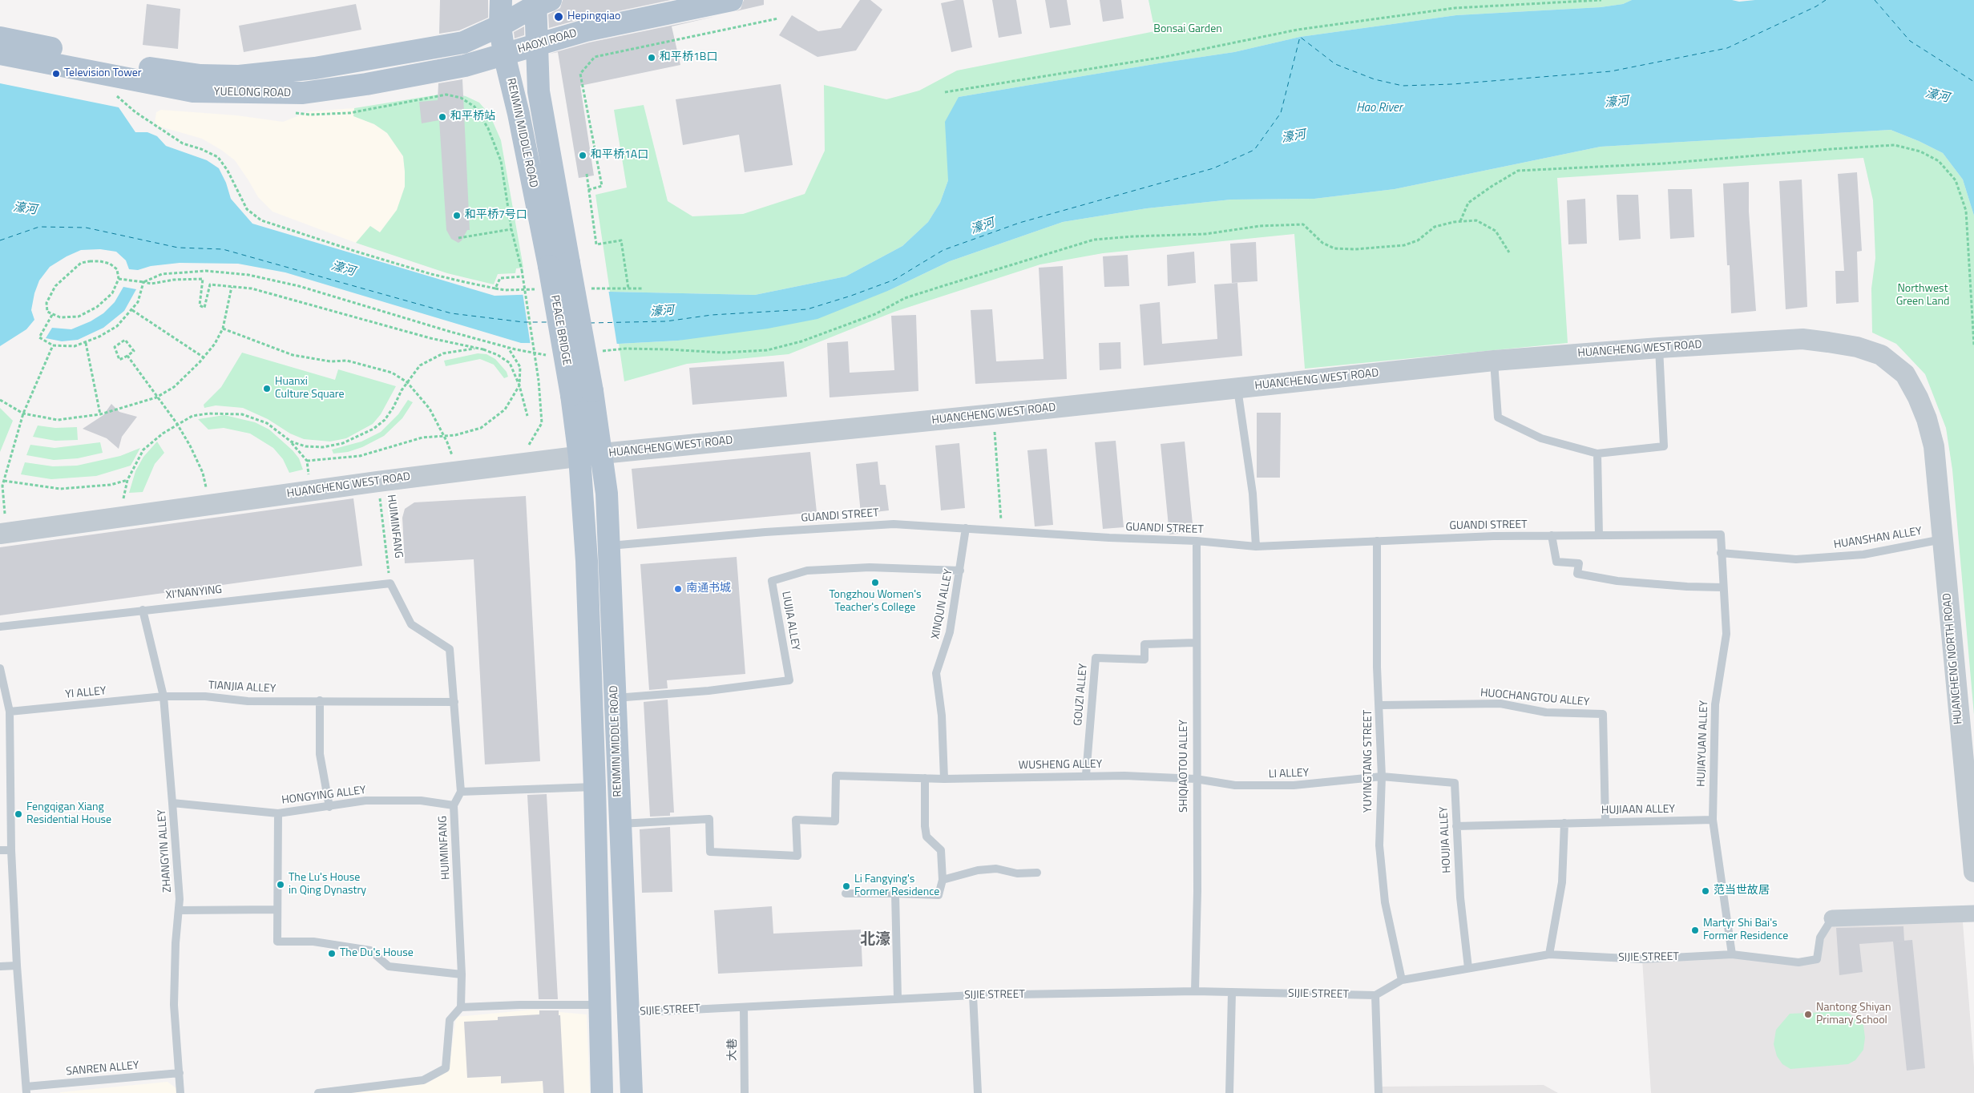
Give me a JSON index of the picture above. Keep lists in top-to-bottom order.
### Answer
{
  "streets": {
    "main road": ["HAOXI ROAD", "YUELONG ROAD", "RENMIN MIDDLE ROAD"],
    "street": ["HUANCHENG WEST ROAD", "HUANCHENG NORTH ROAD", "SIJIE STREET"],
    "lane": [
      "GUANDI STREET",
      "HUIMINFANG",
      "HUANSHAN ALLEY",
      "XI'NANYING",
      "XINQUN ALLEY",
      "LIUJIA ALLEY",
      "TIANJIA ALLEY",
      "YI ALLEY",
      "GOUZI ALLEY",
      "HUOCHANGTOU ALLEY",
      "HUJIAYUAN ALLEY",
      "YUYINGTANG STREET",
      "WUSHENG ALLEY",
      "SHIQIAOTOU ALLEY",
      "LI ALLEY",
      "HONGYING ALLEY",
      "HUJIAAN ALLEY",
      "HOUJIA ALLEY",
      "ZHANGYIN ALLEY",
      "大巷",
      "SANREN ALLEY"
    ]
  },
  "crossings": [
    ["HAOXI ROAD", "YUELONG ROAD"],
    ["HAOXI ROAD", "RENMIN MIDDLE ROAD"],
    ["YUELONG ROAD", "RENMIN MIDDLE ROAD"],
    ["RENMIN MIDDLE ROAD", "HUANCHENG WEST ROAD"],
    ["RENMIN MIDDLE ROAD", "GUANDI STREET"],
    ["RENMIN MIDDLE ROAD", "LIUJIA ALLEY"],
    ["RENMIN MIDDLE ROAD", "WUSHENG ALLEY"],
    ["RENMIN MIDDLE ROAD", "SIJIE STREET"],
    ["HUANCHENG WEST ROAD", "HUIMINFANG"],
    ["HUANCHENG WEST ROAD", "HUANCHENG NORTH ROAD"],
    ["GUANDI STREET", "XINQUN ALLEY"],
    ["GUANDI STREET", "HUJIAYUAN ALLEY"],
    ["GUANDI STREET", "YUYINGTANG STREET"],
    ["GUANDI STREET", "SHIQIAOTOU ALLEY"],
    ["HUIMINFANG", "XI'NANYING"],
    ["HUIMINFANG", "HONGYING ALLEY"],
    ["HUANSHAN ALLEY", "HUANCHENG NORTH ROAD"],
    ["HUANSHAN ALLEY", "HUJIAYUAN ALLEY"],
    ["XI'NANYING", "ZHANGYIN ALLEY"],
    ["XINQUN ALLEY", "LIUJIA ALLEY"],
    ["XINQUN ALLEY", "WUSHENG ALLEY"],
    ["TIANJIA ALLEY", "YI ALLEY"],
    ["TIANJIA ALLEY", "ZHANGYIN ALLEY"],
    ["YI ALLEY", "ZHANGYIN ALLEY"],
    ["GOUZI ALLEY", "WUSHENG ALLEY"],
    ["GOUZI ALLEY", "SHIQIAOTOU ALLEY"],
    ["HUOCHANGTOU ALLEY", "YUYINGTANG STREET"],
    ["HUOCHANGTOU ALLEY", "HUJIAAN ALLEY"],
    ["HUJIAYUAN ALLEY", "HUJIAAN ALLEY"],
    ["HUJIAYUAN ALLEY", "SIJIE STREET"],
    ["YUYINGTANG STREET", "LI ALLEY"],
    ["YUYINGTANG STREET", "HOUJIA ALLEY"],
    ["YUYINGTANG STREET", "SIJIE STREET"],
    ["WUSHENG ALLEY", "SHIQIAOTOU ALLEY"],
    ["WUSHENG ALLEY", "LI ALLEY"],
    ["SHIQIAOTOU ALLEY", "LI ALLEY"],
    ["SHIQIAOTOU ALLEY", "SIJIE STREET"],
    ["LI ALLEY", "HOUJIA ALLEY"],
    ["HONGYING ALLEY", "ZHANGYIN ALLEY"],
    ["HUJIAAN ALLEY", "HOUJIA ALLEY"],
    ["HOUJIA ALLEY", "SIJIE STREET"],
    ["ZHANGYIN ALLEY", "SANREN ALLEY"],
    ["SIJIE STREET", "大巷"]
  ],
  "districts": ["北濠"],
  "water": ["濠河", "Hao River"],
  "parks": ["Bonsai Garden", "Northwest Green Land"],
  "places": [
    "Hepingqiao",
    "和平桥1B口",
    "Television Tower",
    "和平桥站",
    "和平桥1A口",
    "和平桥7号口",
    "Huanxi Culture Square",
    "Tongzhou Women's Teacher's College",
    "南通书城",
    "Fengqigan Xiang Residential House",
    "The Lu's House in Qing Dynastry",
    "Li Fangying's Former Residence",
    "范当世故居",
    "Martyr Shi Bai's Former Residence",
    "The Du's House",
    "Nantong Shiyan Primary School"
  ]
}
